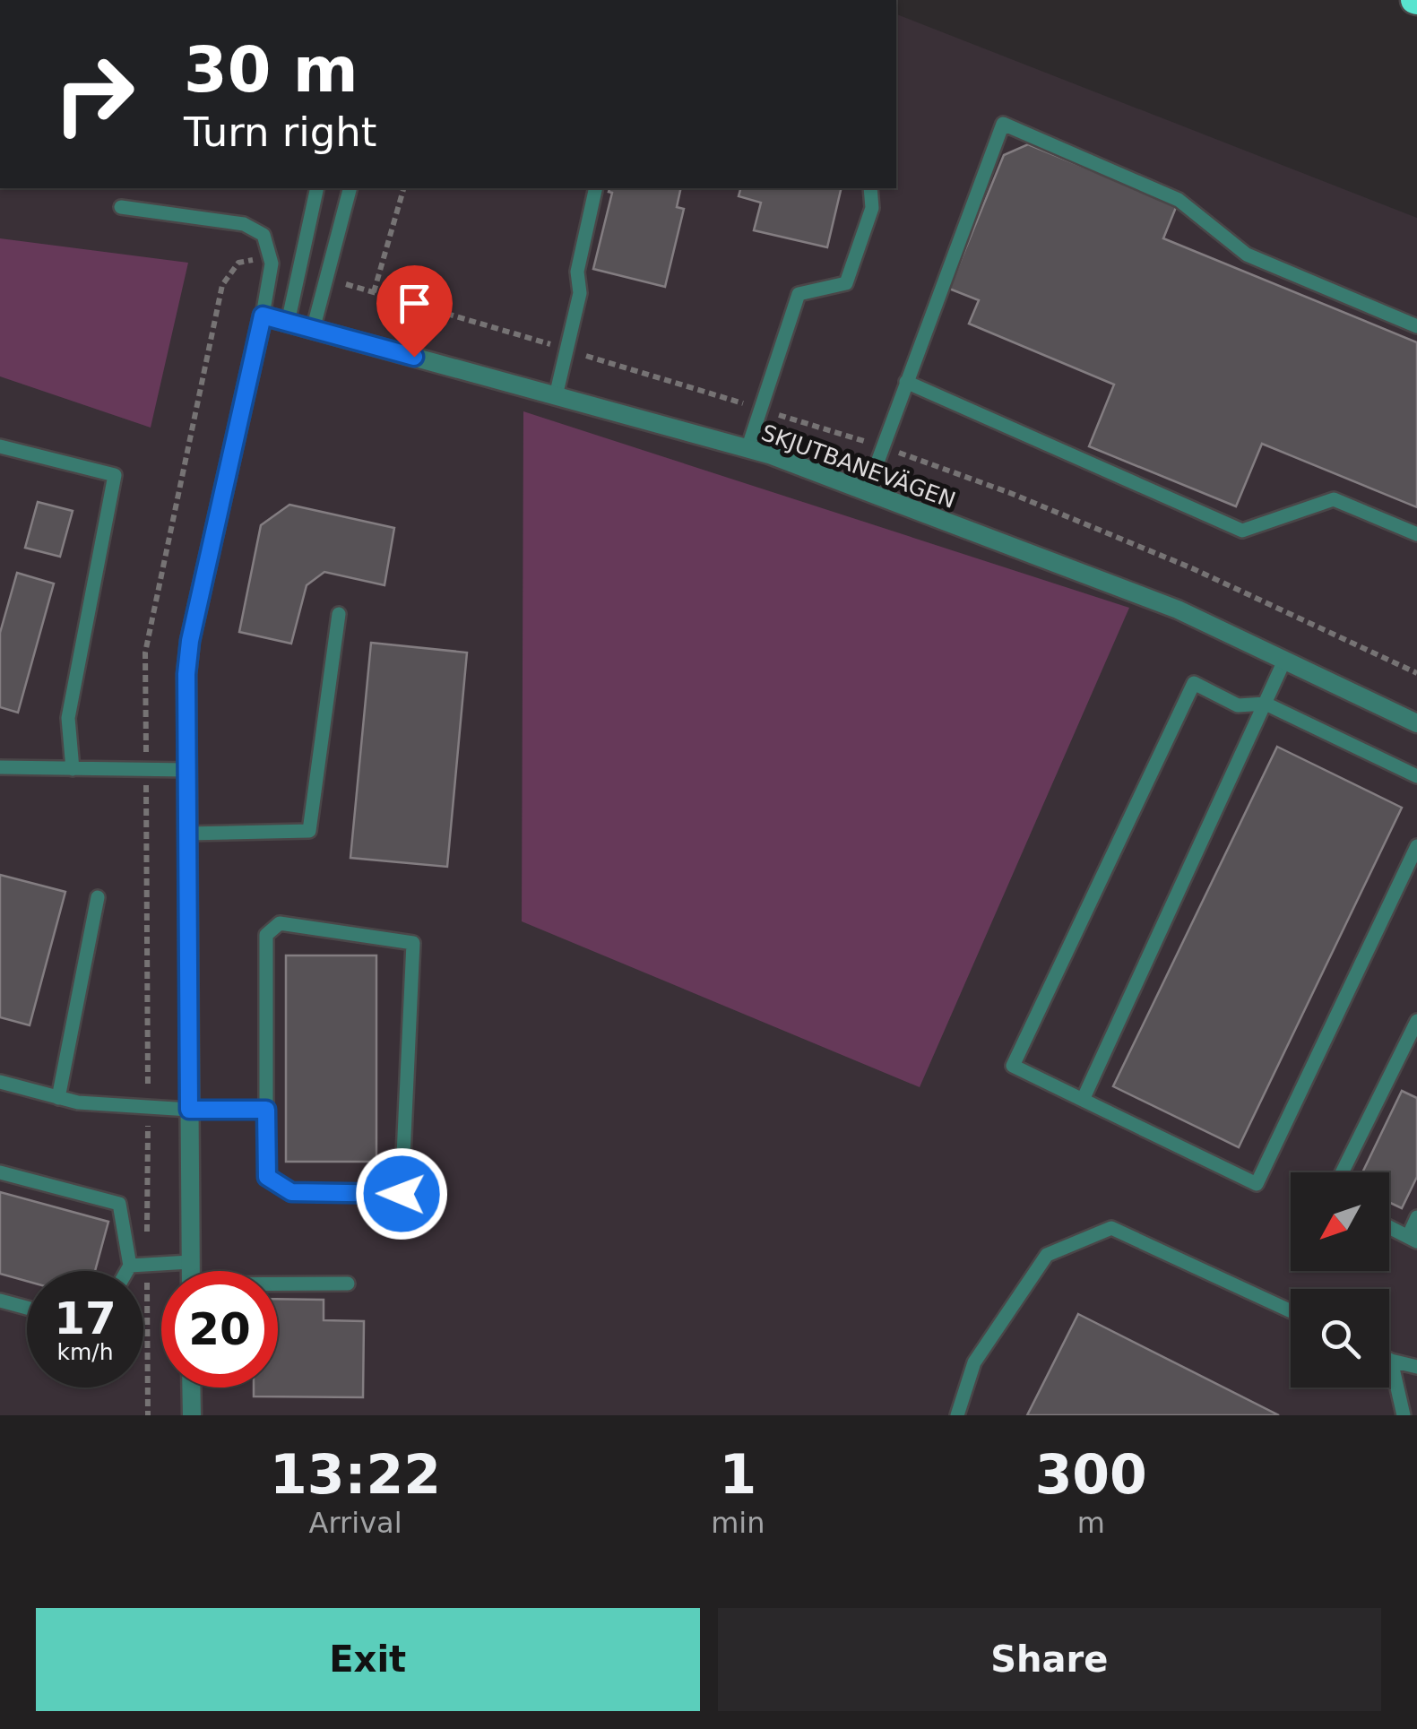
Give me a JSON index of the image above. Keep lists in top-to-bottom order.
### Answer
{
  "streets": {
    "street": ["SKJUTBANEVÄGEN"]
  },
  "north": "bottom left",
  "page": {
    "turn": ["30 m", "Turn right"],
    "speed": "17 km/h",
    "limit": "20",
    "eta": [
      "13:22",
      "Arrival",
      "1",
      "min",
      "300",
      "m"
    ],
    "buttons": ["Exit", "Share"]
  }
}
